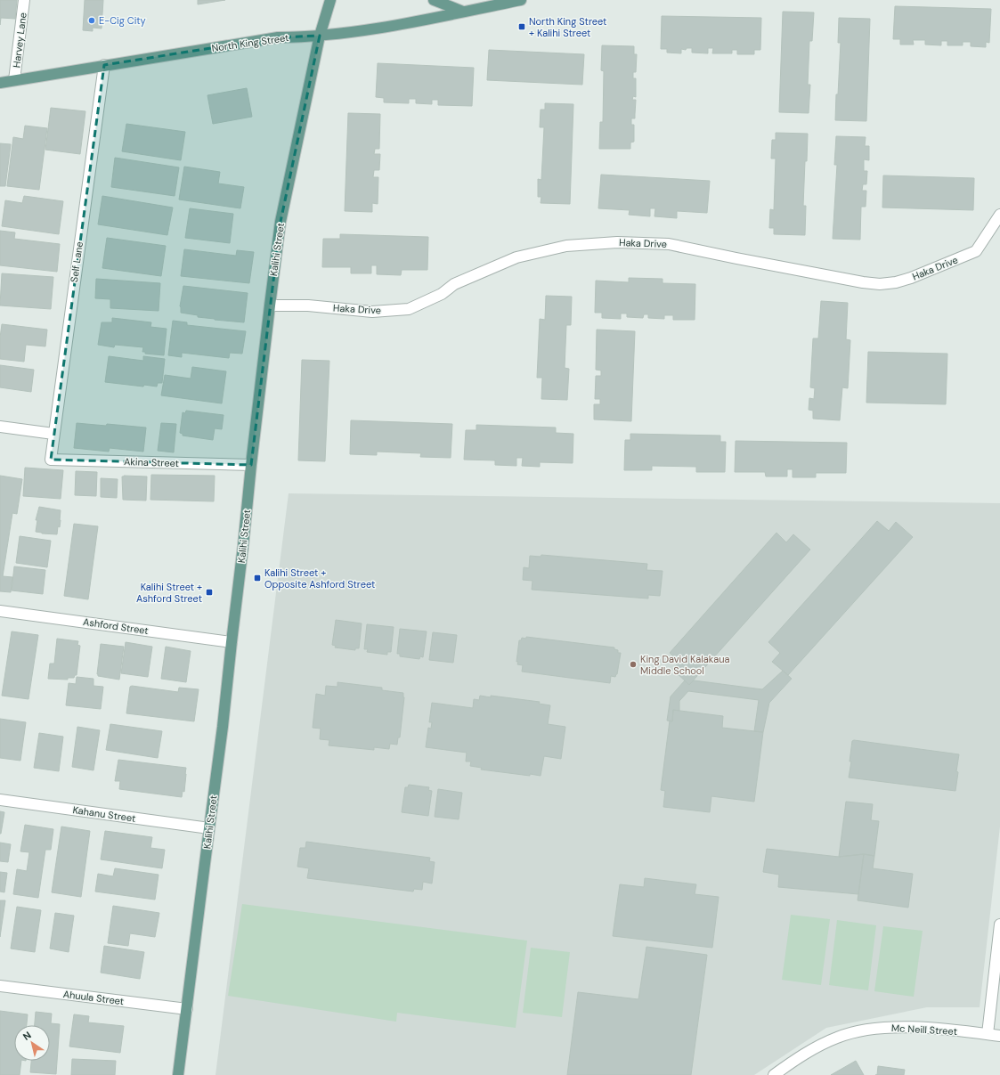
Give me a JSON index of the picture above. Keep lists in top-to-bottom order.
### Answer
{
  "streets": {
    "main road": ["North King Street", "Kalihi Street"],
    "street": [
      "Harvey Lane",
      "Haka Drive",
      "Self Lane",
      "Akina Street",
      "Ashford Street",
      "Kahanu Street",
      "Ahuula Street",
      "Mc Neill Street"
    ]
  },
  "crossings": [
    ["Harvey Lane", "North King Street"],
    ["North King Street", "Kalihi Street"],
    ["North King Street", "Self Lane"],
    ["Haka Drive", "Kalihi Street"],
    ["Kalihi Street", "Akina Street"],
    ["Kalihi Street", "Ashford Street"],
    ["Kalihi Street", "Kahanu Street"],
    ["Kalihi Street", "Ahuula Street"],
    ["Self Lane", "Akina Street"]
  ],
  "places": {
    "other": ["E-Cig City", "King David Kalakaua Middle School"],
    "transit": ["North King Street + Kalihi Street", "Kalihi Street + Opposite Ashford Street", "Kalihi Street + Ashford Street"]
  },
  "north": "top left"
}
